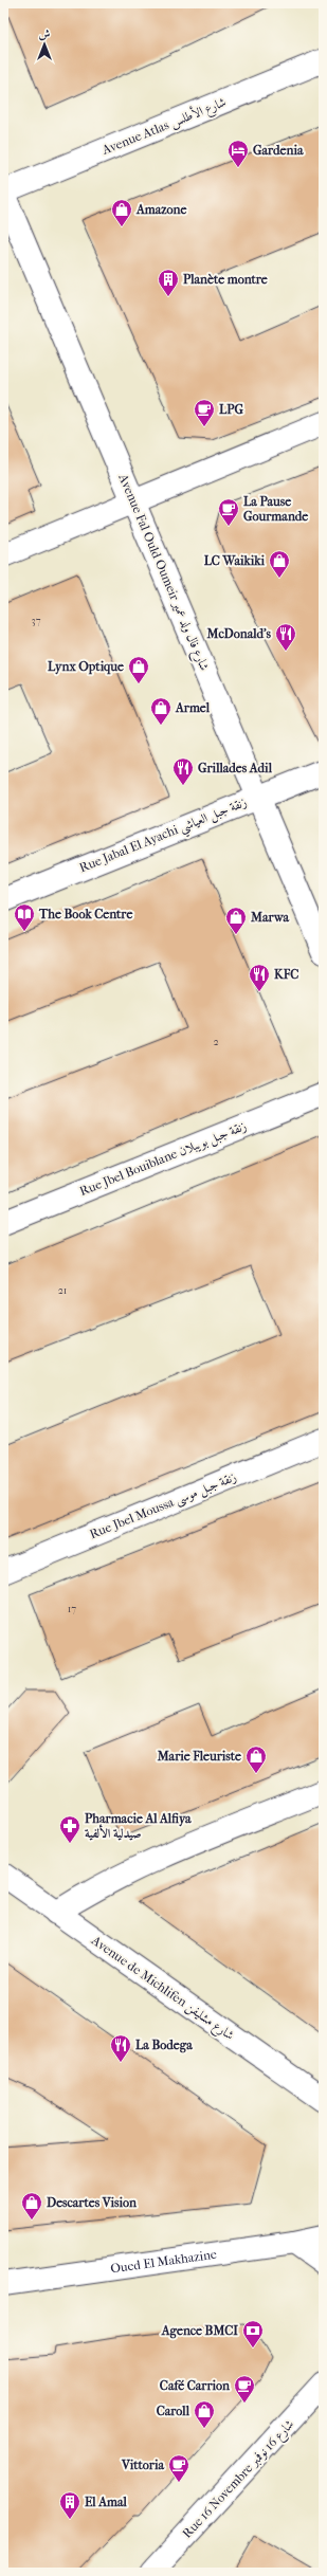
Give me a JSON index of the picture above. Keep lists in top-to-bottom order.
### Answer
{
  "streets": {
    "street": [
      "Avenue Atlas شارع الأطلس",
      "Avenue Fal Ould Oumeir شارع فال ولد عمير",
      "Rue Jabal El Ayachi زنقة جبل العياشي",
      "Rue Jbel Bouiblane زنقة جبل بويبلان",
      "Rue Jbel Moussa زنقة جبل موسى",
      "Avenue de Michlifen شارع مشليفن",
      "Oued El Makhazine",
      "Rue 16 Novembre شارع 16 نوفمبر"
    ]
  },
  "crossings": [
    ["Avenue Atlas شارع الأطلس", "Avenue Fal Ould Oumeir شارع فال ولد عمير"],
    ["Avenue Fal Ould Oumeir شارع فال ولد عمير", "Rue Jabal El Ayachi زنقة جبل العياشي"]
  ],
  "places": {
    "hotel": ["Gardenia"],
    "shop": [
      "Amazone",
      "LC Waikiki",
      "Lynx Optique",
      "Armel",
      "Marwa",
      "Marie Fleuriste",
      "Descartes Vision",
      "Caroll"
    ],
    "building": ["Planète montre", "El Amal"],
    "cafe": [
      "LPG",
      "La Pause Gourmande",
      "Café Carrion",
      "Vittoria"
    ],
    "restaurant": [
      "McDonald's",
      "Grillades Adil",
      "KFC",
      "La Bodega"
    ],
    "library": ["The Book Centre"],
    "pharmacy": ["Pharmacie Al Alfiya صيدلية الألفية"],
    "bank": ["Agence BMCI"]
  },
  "house_numbers": [
    "37",
    "2",
    "21",
    "17"
  ],
  "north": "top"
}
